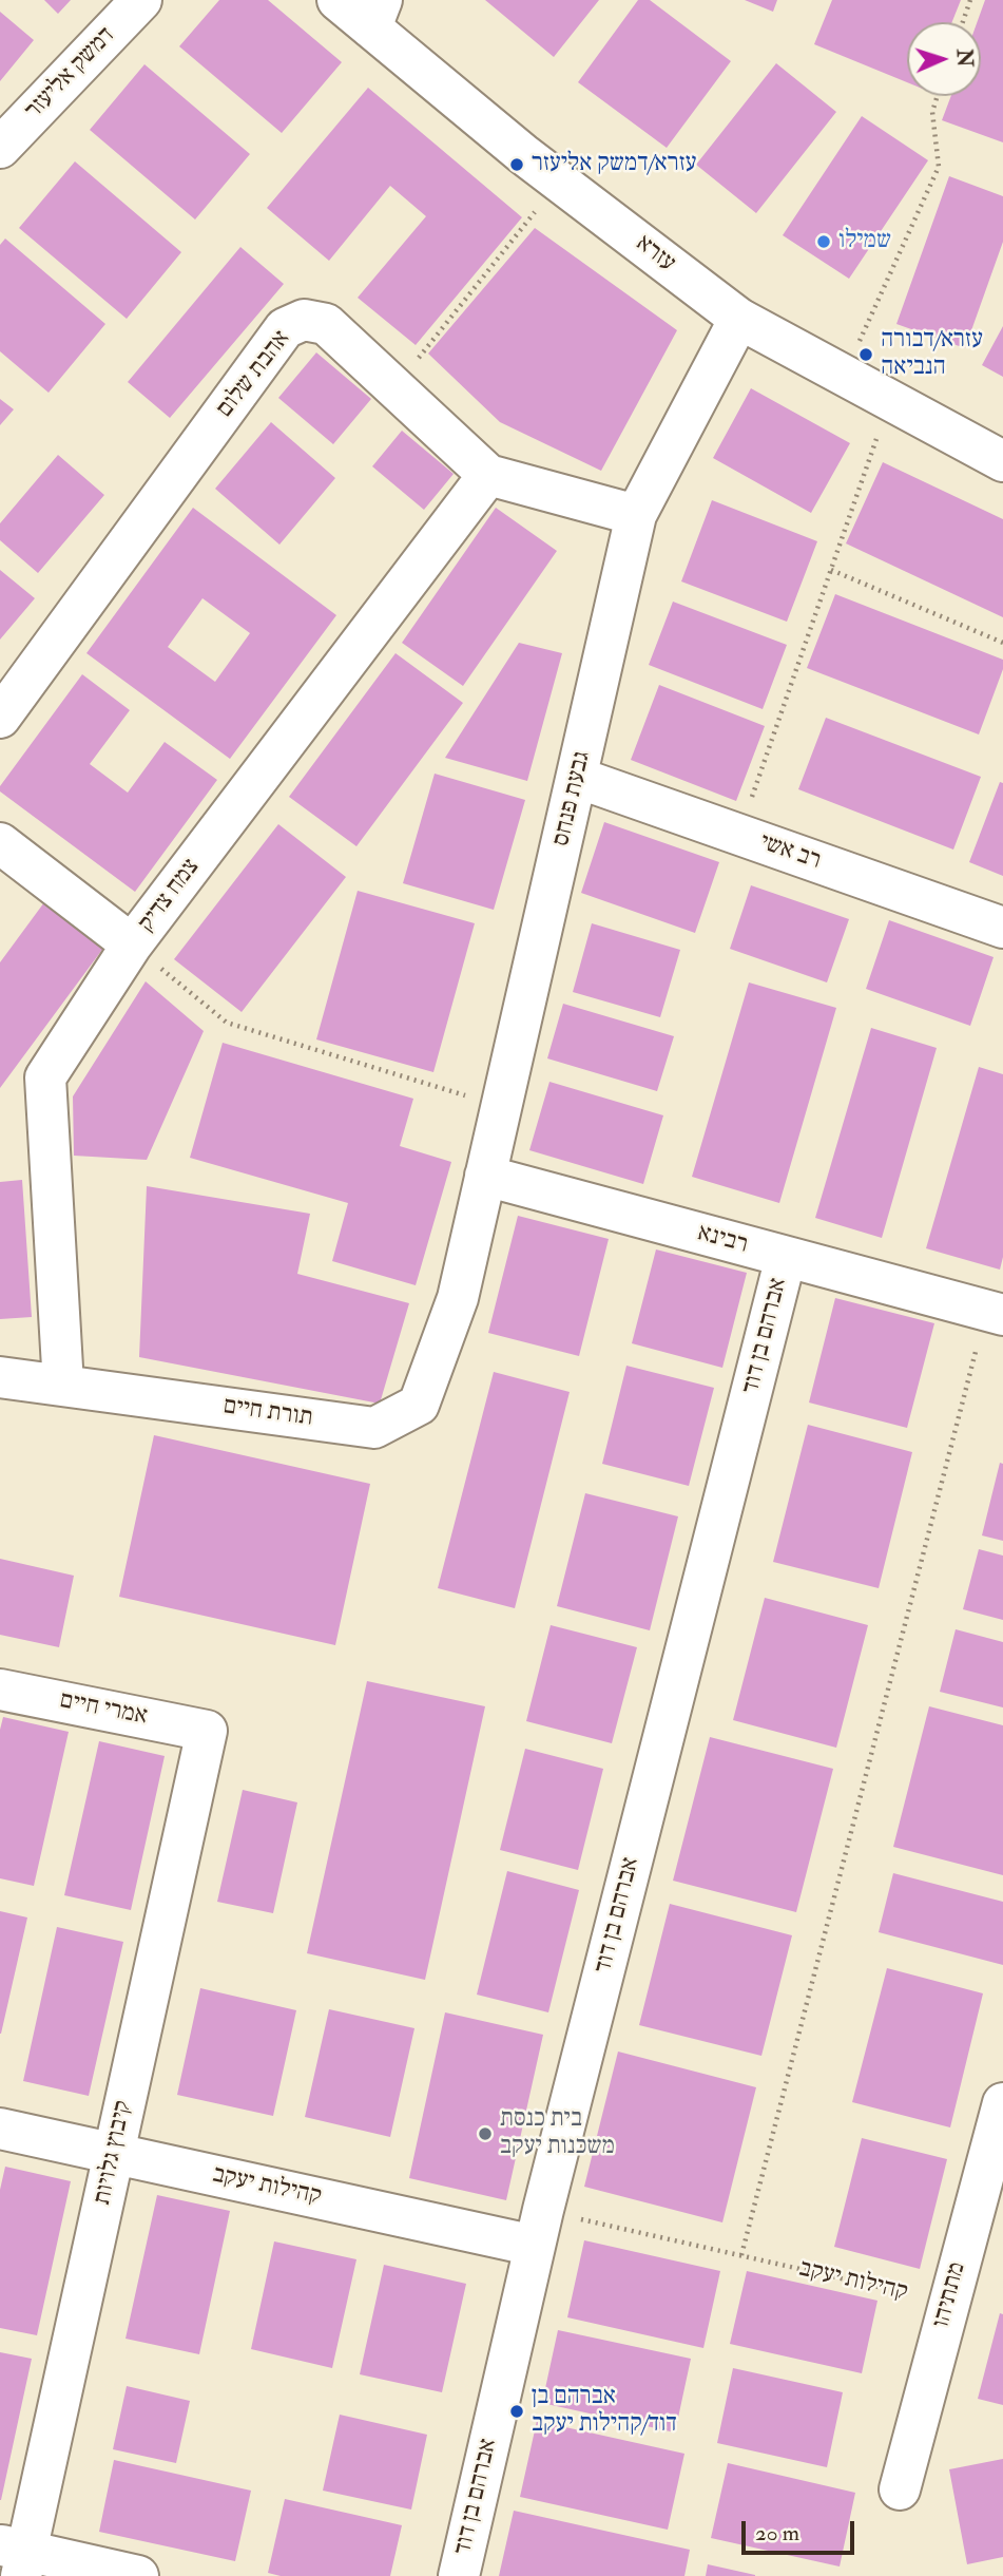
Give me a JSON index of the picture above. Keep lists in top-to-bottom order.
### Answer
{
  "streets": {
    "street": [
      "דמשק אליעזר",
      "עזרא",
      "אהבת שלום",
      "גבעת פנחס",
      "רב אשי",
      "צמח צדיק",
      "רבינא",
      "אברהם בן דוד",
      "תורת חיים",
      "אמרי חיים",
      "קיבוץ גלויות",
      "קהילות יעקב",
      "מתתיהו"
    ]
  },
  "crossings": [
    ["עזרא", "גבעת פנחס"],
    ["אהבת שלום", "גבעת פנחס"],
    ["אהבת שלום", "צמח צדיק"],
    ["גבעת פנחס", "רב אשי"],
    ["גבעת פנחס", "רבינא"],
    ["גבעת פנחס", "תורת חיים"],
    ["צמח צדיק", "תורת חיים"],
    ["רבינא", "אברהם בן דוד"],
    ["אברהם בן דוד", "קהילות יעקב"],
    ["אמרי חיים", "קיבוץ גלויות"],
    ["קיבוץ גלויות", "קהילות יעקב"],
    ["קהילות יעקב", "מתתיהו"]
  ],
  "places": [
    "עזרא/דמשק אליעזר",
    "שמילו",
    "עזרא/דבורה הנביאה",
    "בית כנסת משכנות יעקב",
    "אברהם בן דוד/קהילות יעקב"
  ],
  "scale_bar": "20 m",
  "north": "right"
}
